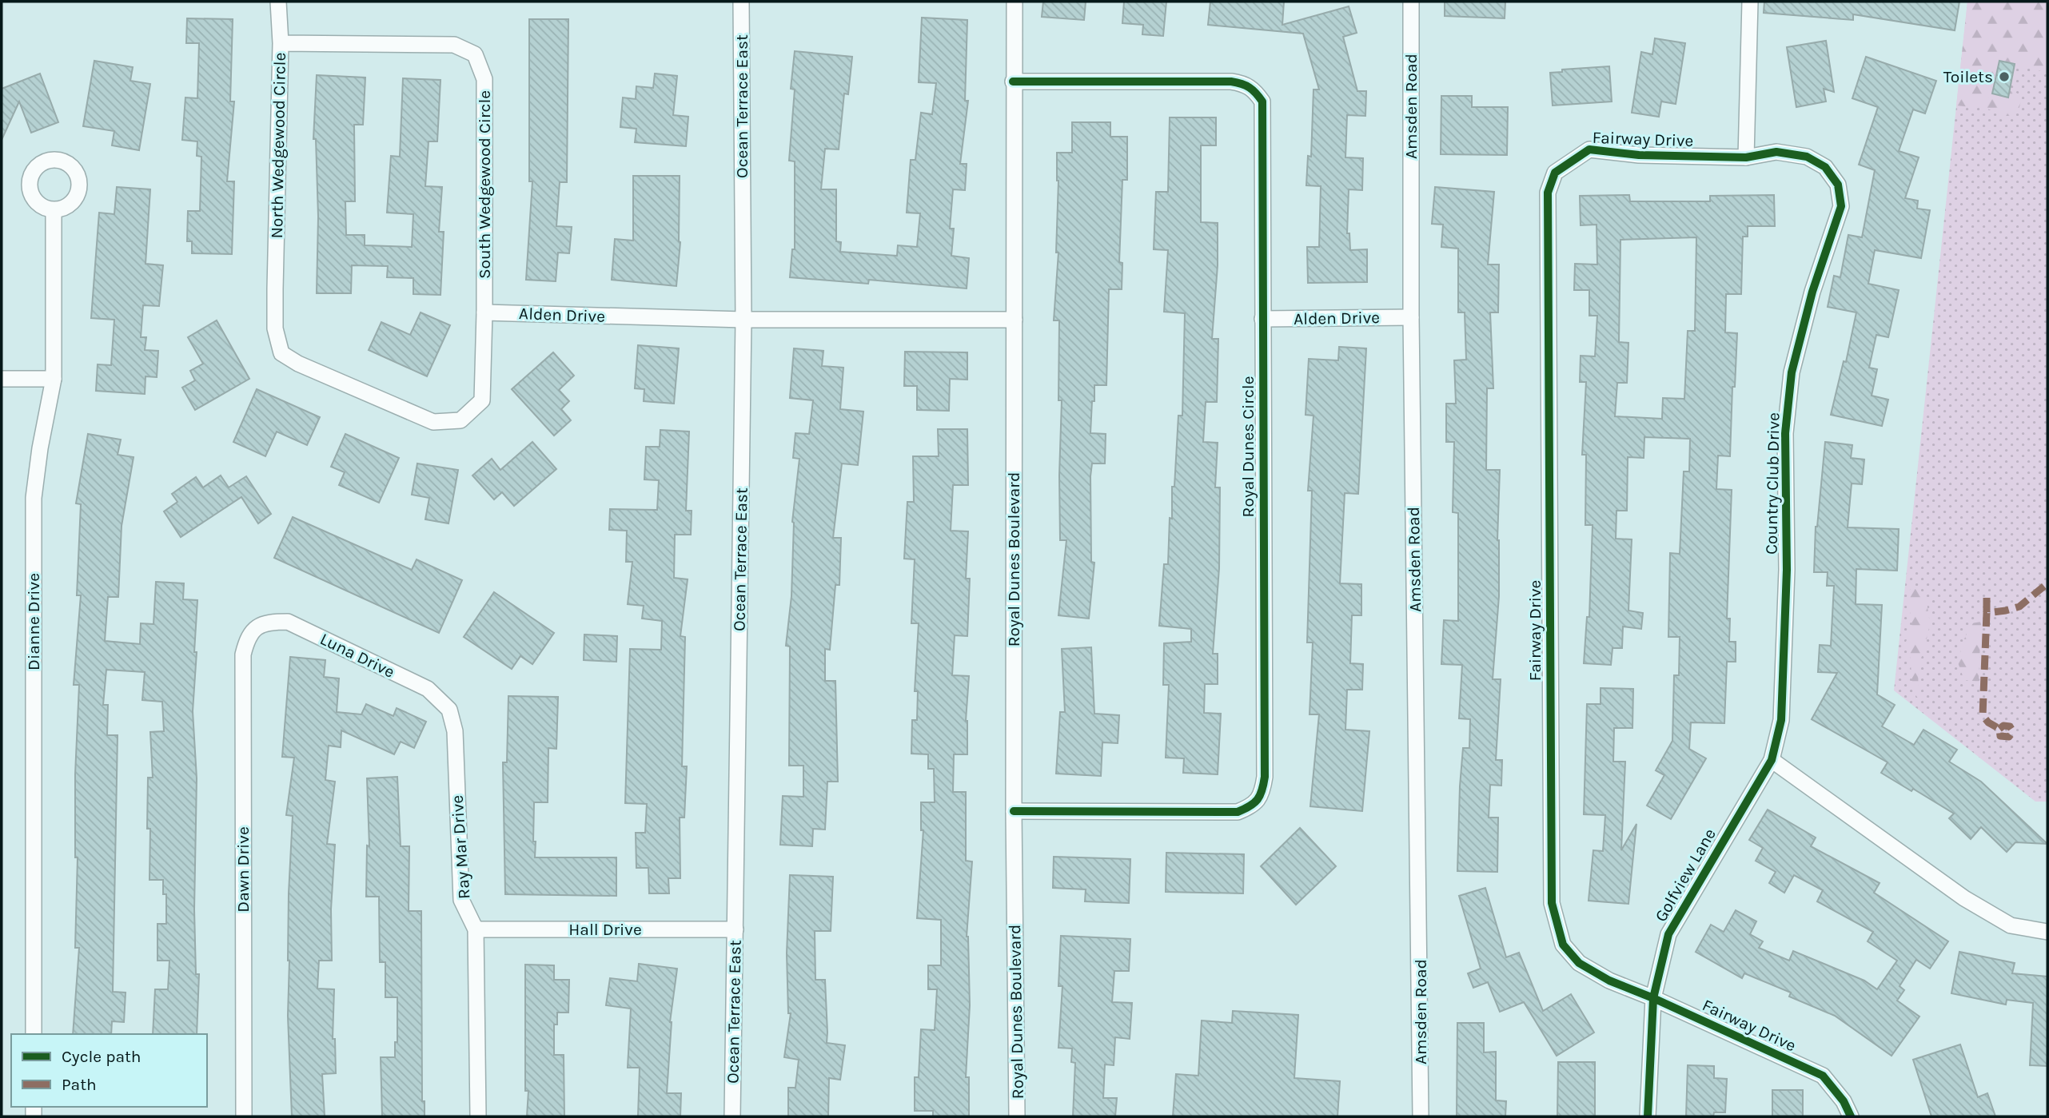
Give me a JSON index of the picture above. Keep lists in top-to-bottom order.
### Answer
{
  "streets": {
    "street": [
      "Ocean Terrace East",
      "Amsden Road",
      "Fairway Drive",
      "North Wedgewood Circle",
      "South Wedgewood Circle",
      "Alden Drive",
      "Royal Dunes Circle",
      "Country Club Drive",
      "Royal Dunes Boulevard",
      "Dianne Drive",
      "Luna Drive",
      "Ray Mar Drive",
      "Dawn Drive",
      "Golfview Lane",
      "Hall Drive"
    ]
  },
  "crossings": [
    ["Ocean Terrace East", "Alden Drive"],
    ["Ocean Terrace East", "Hall Drive"],
    ["Amsden Road", "Alden Drive"],
    ["Fairway Drive", "Country Club Drive"],
    ["Fairway Drive", "Golfview Lane"],
    ["North Wedgewood Circle", "South Wedgewood Circle"],
    ["North Wedgewood Circle", "Alden Drive"],
    ["South Wedgewood Circle", "Alden Drive"],
    ["Alden Drive", "Royal Dunes Circle"],
    ["Alden Drive", "Royal Dunes Boulevard"],
    ["Royal Dunes Circle", "Royal Dunes Boulevard"],
    ["Country Club Drive", "Golfview Lane"],
    ["Luna Drive", "Ray Mar Drive"],
    ["Luna Drive", "Dawn Drive"],
    ["Ray Mar Drive", "Hall Drive"]
  ],
  "places": ["Toilets"],
  "legend": ["Cycle path", "Path"]
}
